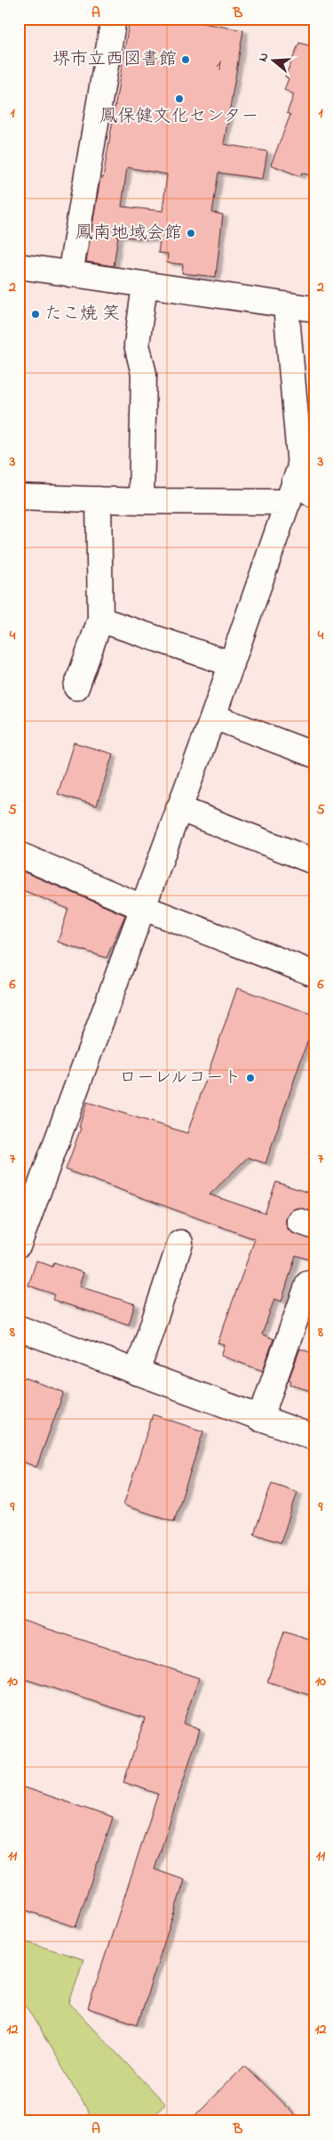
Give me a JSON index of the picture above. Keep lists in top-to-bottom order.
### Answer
{
  "places": [
    "堺市立西図書館",
    "鳳保健文化センター",
    "鳳南地域会館",
    "たこ焼 笑",
    "ローレルコート"
  ],
  "house_numbers": ["1"],
  "north": "left",
  "grid": {
    "columns": ["A", "B"],
    "rows": [
      "1",
      "2",
      "3",
      "4",
      "5",
      "6",
      "7",
      "8",
      "9",
      "10",
      "11",
      "12"
    ]
  }
}
